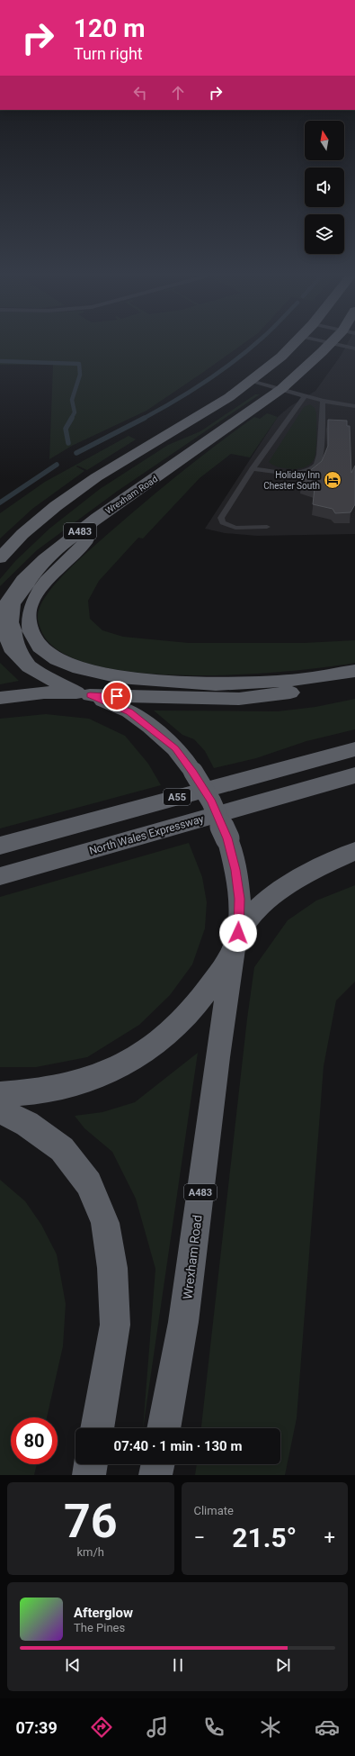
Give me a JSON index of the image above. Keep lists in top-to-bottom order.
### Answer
{
  "streets": {
    "highway": [
      "Wrexham Road",
      "A483",
      "A55",
      "North Wales Expressway"
    ]
  },
  "places": {
    "hotel": ["Holiday Inn Chester South"]
  },
  "north": "top",
  "page": {
    "turn": ["120 m", "Turn right"],
    "limit": "80",
    "trip": "07:40 · 1 min · 130 m",
    "tile": [
      ["76", "km/h"],
      "Climate"
    ],
    "heat": ["−", "21.5°", "+"],
    "song": ["Afterglow", "The Pines"],
    "tabs": "07:39"
  }
}
